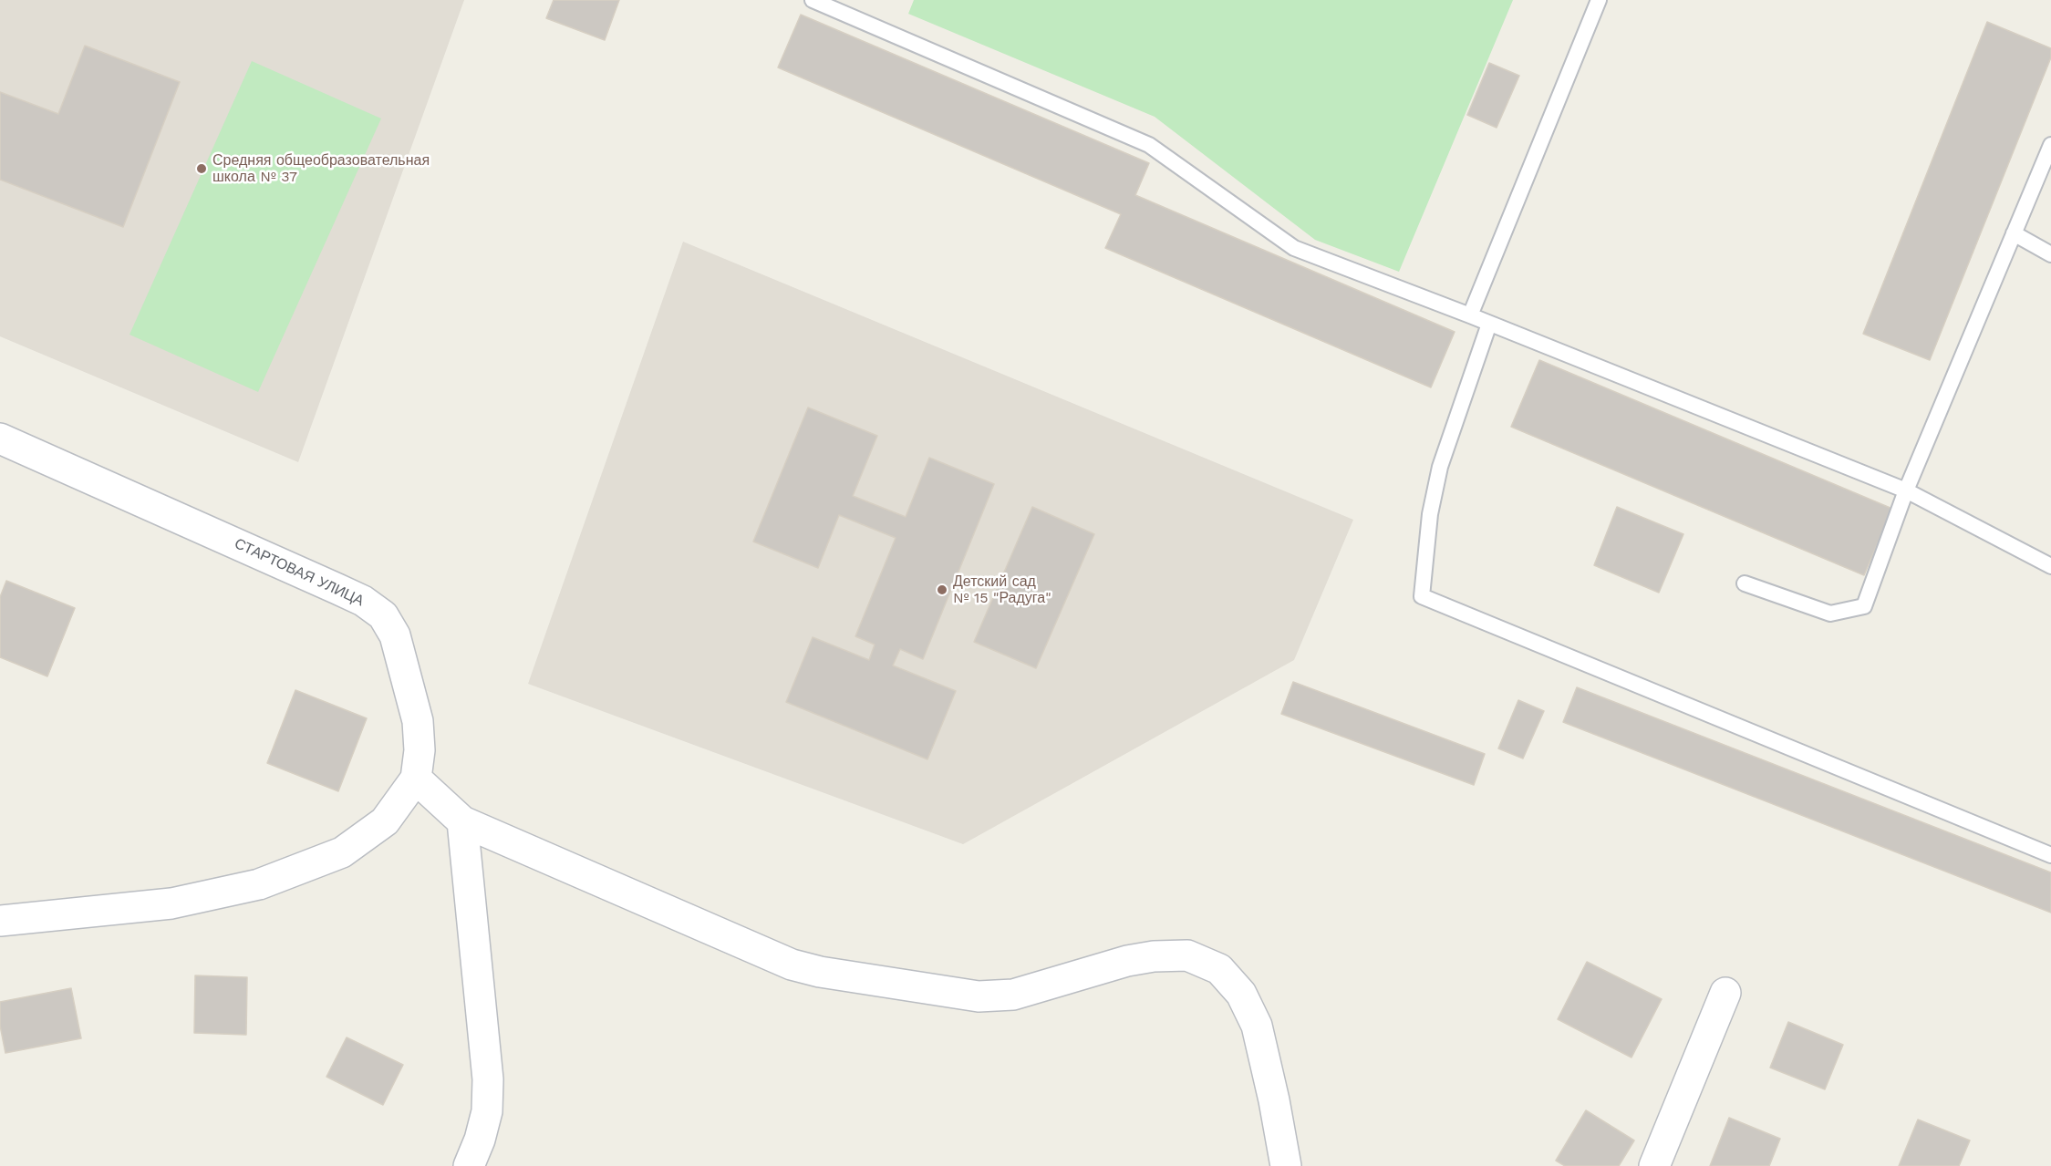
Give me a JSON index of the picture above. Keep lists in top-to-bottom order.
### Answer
{
  "streets": {
    "street": ["СТАРТОВАЯ УЛИЦА"]
  },
  "places": ["Средняя общеобразовательная школа № 37", "Детский сад № 15 \"Радуга\""]
}
